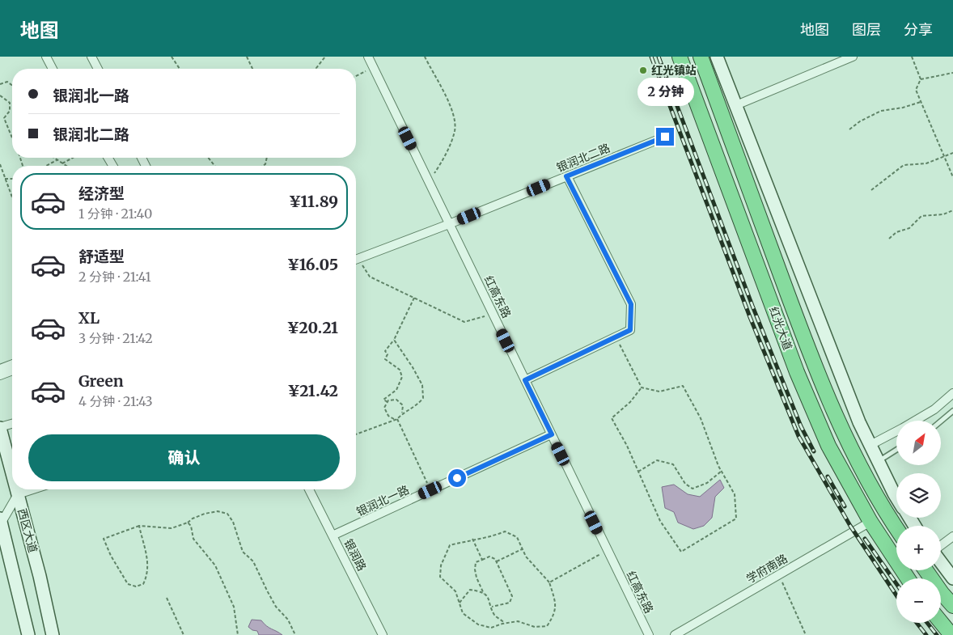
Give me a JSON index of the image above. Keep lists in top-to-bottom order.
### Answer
{
  "streets": {
    "highway": ["红光大道"],
    "main road": ["西区大道"],
    "street": [
      "银润北二路",
      "红高东路",
      "银润北一路",
      "银润路",
      "学府南路"
    ]
  },
  "crossings": [
    ["银润北二路", "红高东路"],
    ["红高东路", "银润北一路"],
    ["红光大道", "学府南路"],
    ["银润北一路", "银润路"]
  ],
  "places": ["红光镇站"],
  "north": "top right",
  "page": {
    "header": "地图",
    "nav": ["地图", "图层", "分享"],
    "banner": ["银润北一路", "银润北二路"],
    "bubble": "2 分钟",
    "list": [
      {
        "name": "经济型",
        "note": "1 分钟 · 21:40",
        "value": "¥11.89"
      },
      {
        "name": "舒适型",
        "note": "2 分钟 · 21:41",
        "value": "¥16.05"
      },
      {
        "name": "XL",
        "note": "3 分钟 · 21:42",
        "value": "¥20.21"
      },
      {
        "name": "Green",
        "note": "4 分钟 · 21:43",
        "value": "¥21.42"
      }
    ],
    "map_buttons": ["+", "−"],
    "buttons": "确认"
  }
}
